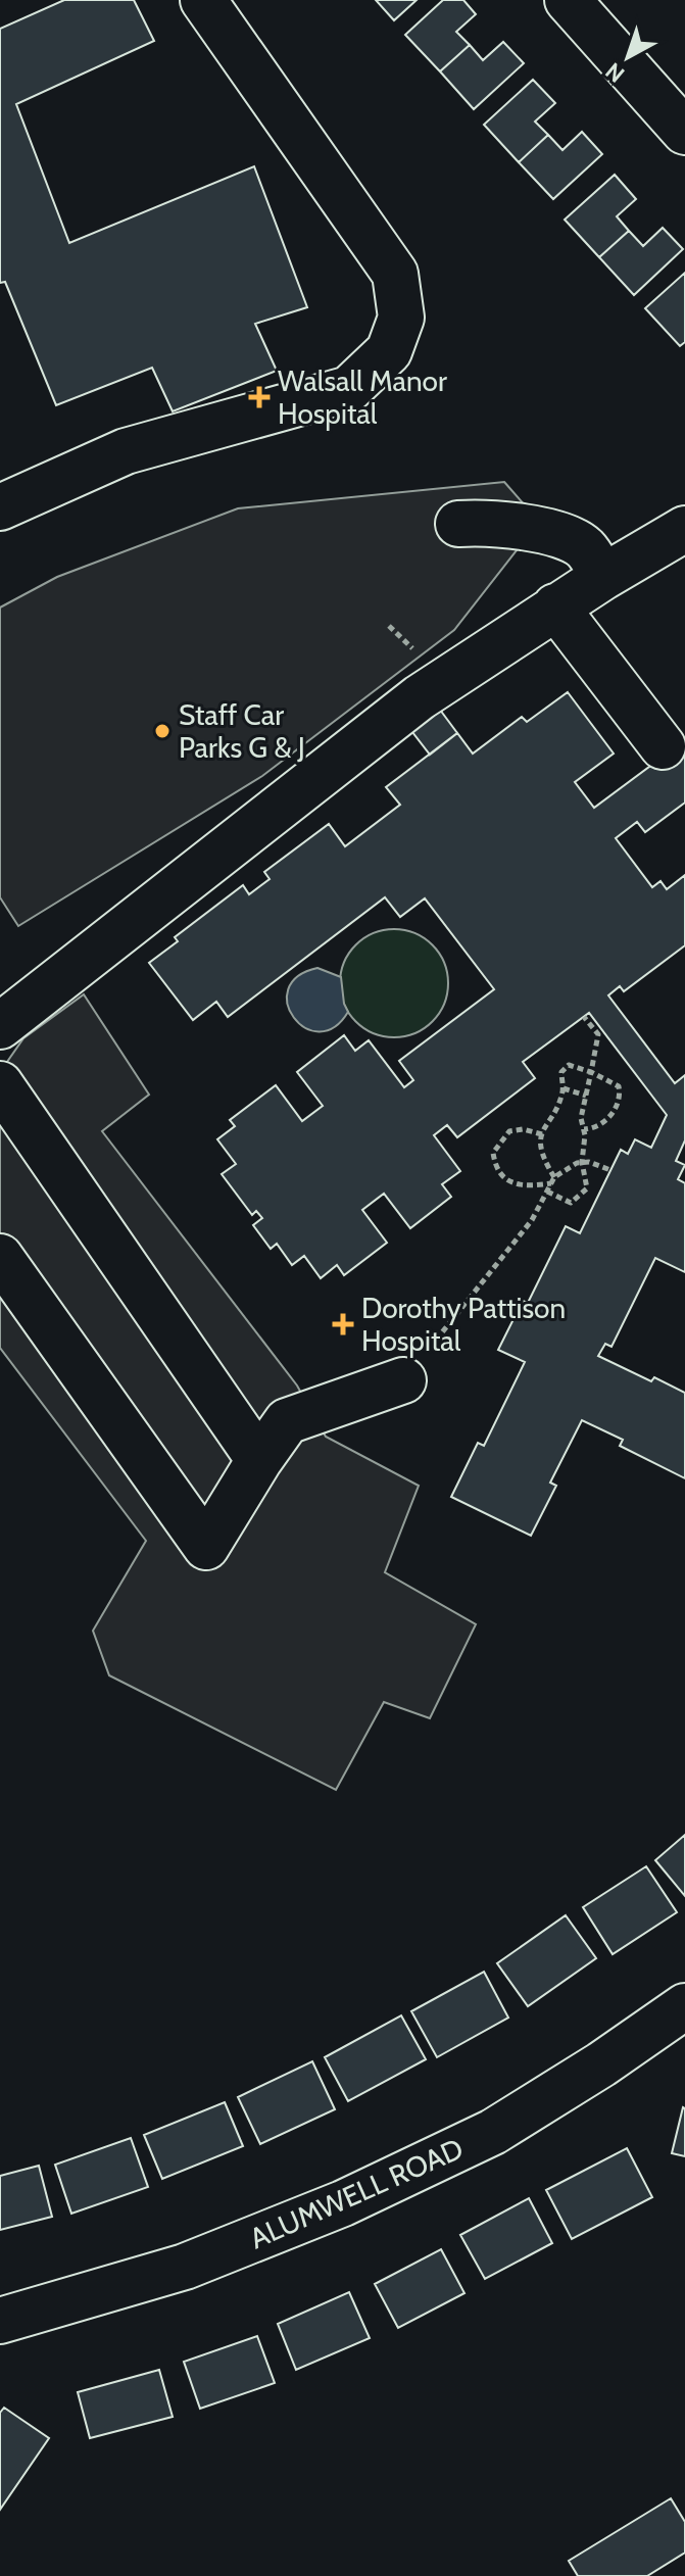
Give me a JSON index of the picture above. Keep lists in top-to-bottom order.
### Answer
{
  "streets": {
    "street": ["ALUMWELL ROAD"]
  },
  "places": {
    "health": ["Walsall Manor Hospital", "Dorothy Pattison Hospital"],
    "other": ["Staff Car Parks G & J"]
  },
  "north": "bottom left"
}
